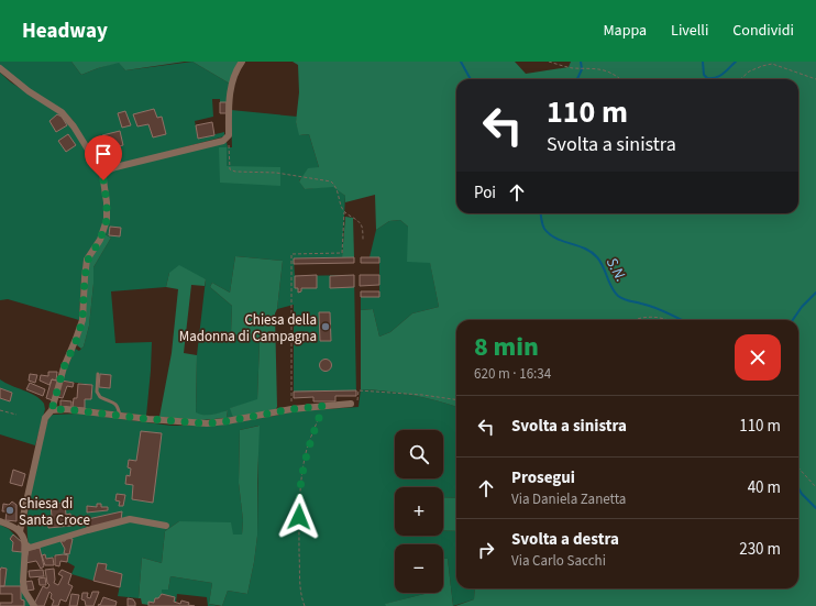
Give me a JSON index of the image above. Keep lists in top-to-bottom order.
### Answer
{
  "water": ["S.N."],
  "places": ["Chiesa della Madonna di Campagna", "Chiesa di Santa Croce"],
  "page": {
    "header": "Headway",
    "nav": ["Mappa", "Livelli", "Condividi"],
    "turn": ["110 m", "Svolta a sinistra"],
    "then": "Poi",
    "heading": ["8 min", "620 m · 16:34"],
    "list": [
      {
        "name": "Svolta a sinistra",
        "value": "110 m"
      },
      {
        "name": "Prosegui",
        "note": "Via Daniela Zanetta",
        "value": "40 m"
      },
      {
        "name": "Svolta a destra",
        "note": "Via Carlo Sacchi",
        "value": "230 m"
      }
    ],
    "map_buttons": ["+", "−"]
  }
}
